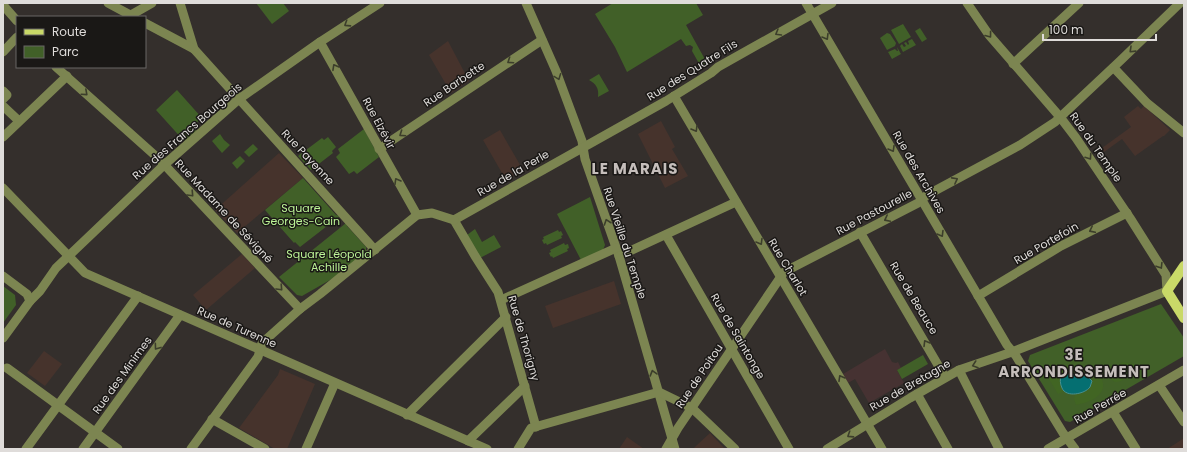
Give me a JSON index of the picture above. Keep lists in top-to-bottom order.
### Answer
{
  "streets": {
    "main road": ["Rue du Temple"],
    "street": [
      "Rue des Quatre Fils",
      "Rue Barbette",
      "Rue Elzévir",
      "Rue des Francs Bourgeois",
      "Rue Payenne",
      "Rue des Archives",
      "Rue de la Perle",
      "Rue Madame de Sévigné",
      "Rue Pastourelle",
      "Rue Vieille du Temple",
      "Rue Portefoin",
      "Rue Charlot",
      "Rue de Beauce",
      "Rue de Turenne",
      "Rue de Saintonge",
      "Rue de Thorigny",
      "Rue des Minimes",
      "Rue de Poitou",
      "Rue de Bretagne",
      "Rue Perrée"
    ]
  },
  "crossings": [
    ["Rue des Quatre Fils", "Rue des Archives"],
    ["Rue des Quatre Fils", "Rue de la Perle"],
    ["Rue des Quatre Fils", "Rue Vieille du Temple"],
    ["Rue des Quatre Fils", "Rue Charlot"],
    ["Rue Barbette", "Rue Elzévir"],
    ["Rue Barbette", "Rue Vieille du Temple"],
    ["Rue Elzévir", "Rue des Francs Bourgeois"],
    ["Rue des Francs Bourgeois", "Rue Payenne"],
    ["Rue des Francs Bourgeois", "Rue Madame de Sévigné"],
    ["Rue des Francs Bourgeois", "Rue de Turenne"],
    ["Rue du Temple", "Rue Pastourelle"],
    ["Rue du Temple", "Rue Portefoin"],
    ["Rue du Temple", "Rue de Bretagne"],
    ["Rue des Archives", "Rue Pastourelle"],
    ["Rue des Archives", "Rue Portefoin"],
    ["Rue des Archives", "Rue de Bretagne"],
    ["Rue des Archives", "Rue Perrée"],
    ["Rue de la Perle", "Rue Vieille du Temple"],
    ["Rue de la Perle", "Rue de Thorigny"],
    ["Rue Pastourelle", "Rue Charlot"],
    ["Rue Pastourelle", "Rue de Beauce"],
    ["Rue Pastourelle", "Rue de Poitou"],
    ["Rue Vieille du Temple", "Rue de Poitou"],
    ["Rue Charlot", "Rue de Poitou"],
    ["Rue Charlot", "Rue de Bretagne"],
    ["Rue de Beauce", "Rue de Bretagne"],
    ["Rue de Turenne", "Rue des Minimes"],
    ["Rue de Saintonge", "Rue de Poitou"]
  ],
  "one_way": [
    "Rue des Quatre Fils",
    "Rue Barbette",
    "Rue Elzévir",
    "Rue du Temple",
    "Rue des Archives",
    "Rue Madame de Sévigné",
    "Rue Portefoin",
    "Rue de Beauce"
  ],
  "districts": ["LE MARAIS", "3E ARRONDISSEMENT"],
  "parks": ["Square Georges-Cain", "Square Léopold Achille"],
  "legend": ["Route", "Parc"],
  "scale_bar": "100 m"
}
